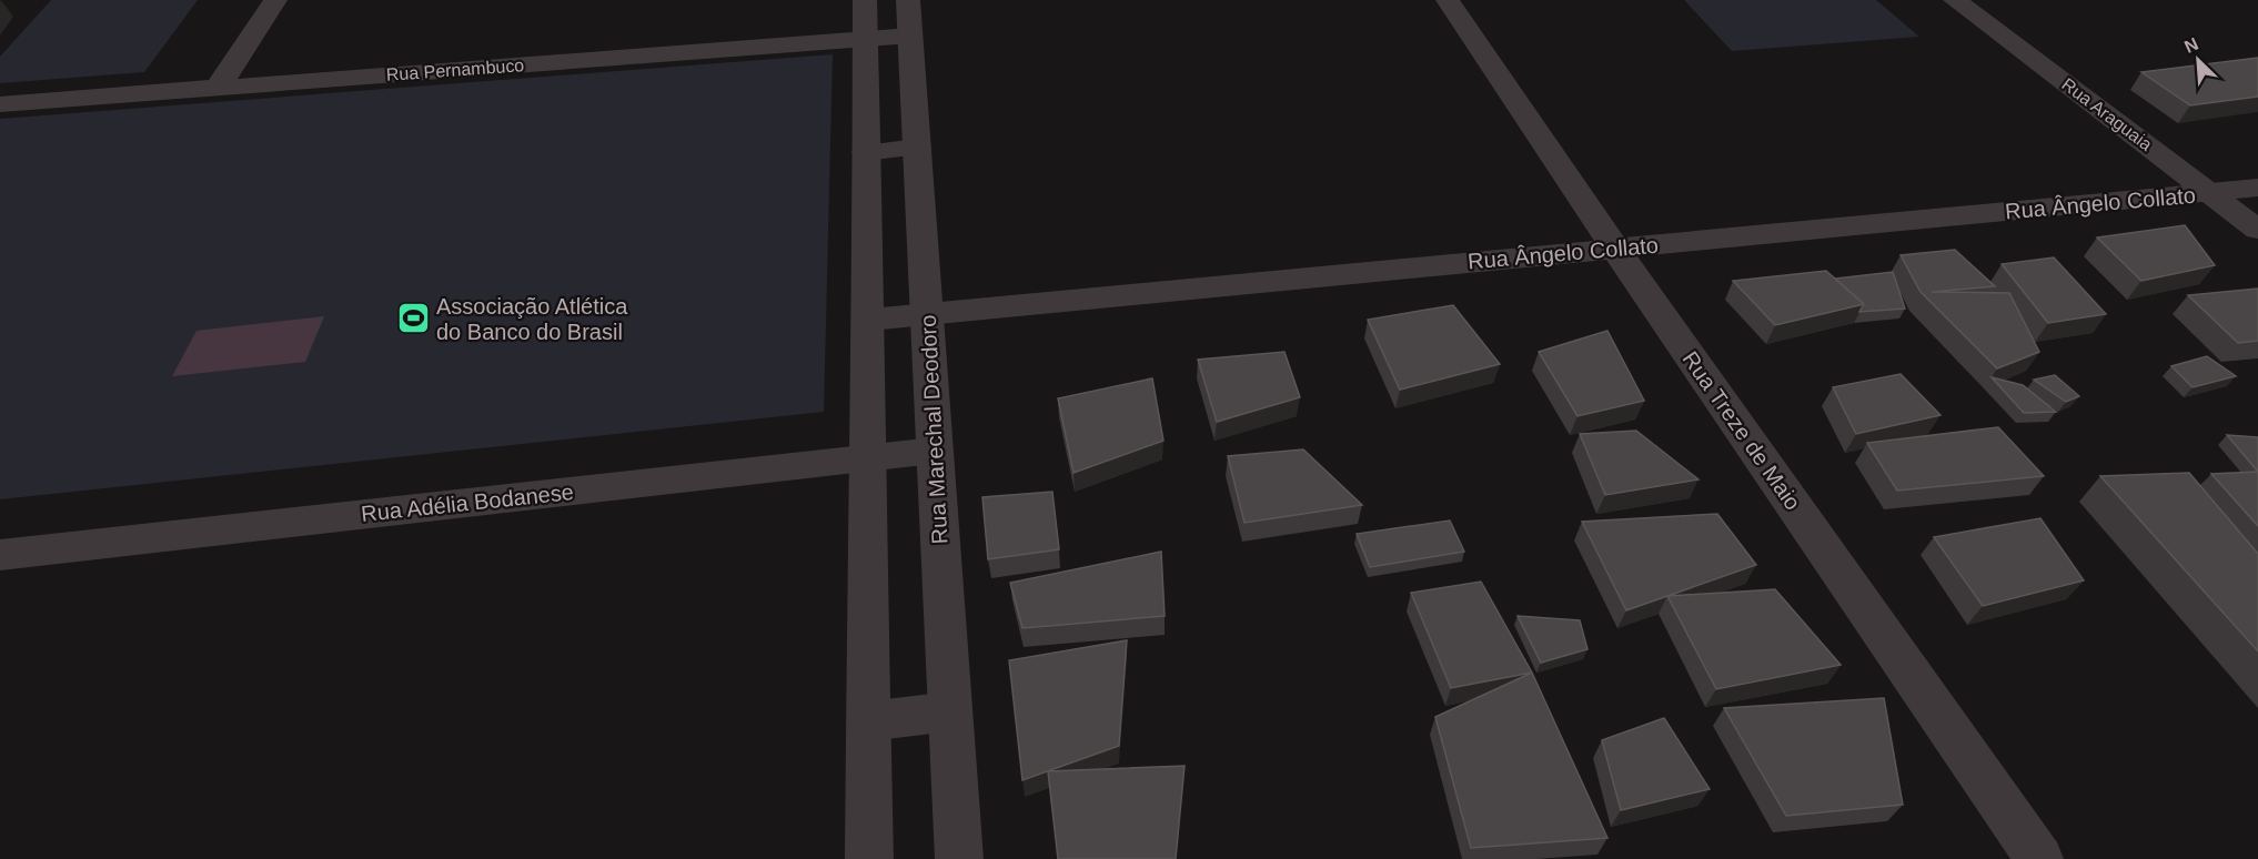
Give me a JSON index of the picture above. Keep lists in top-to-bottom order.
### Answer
{
  "streets": {
    "street": [
      "Rua Pernambuco",
      "Rua Araguaia",
      "Rua Ângelo Collato",
      "Rua Marechal Deodoro",
      "Rua Treze de Maio",
      "Rua Adélia Bodanese"
    ]
  },
  "crossings": [
    ["Rua Pernambuco", "Rua Marechal Deodoro"],
    ["Rua Araguaia", "Rua Ângelo Collato"],
    ["Rua Ângelo Collato", "Rua Marechal Deodoro"],
    ["Rua Ângelo Collato", "Rua Treze de Maio"],
    ["Rua Marechal Deodoro", "Rua Adélia Bodanese"]
  ],
  "places": {
    "sports": ["Associação Atlética do Banco do Brasil"]
  },
  "north": "top left"
}
